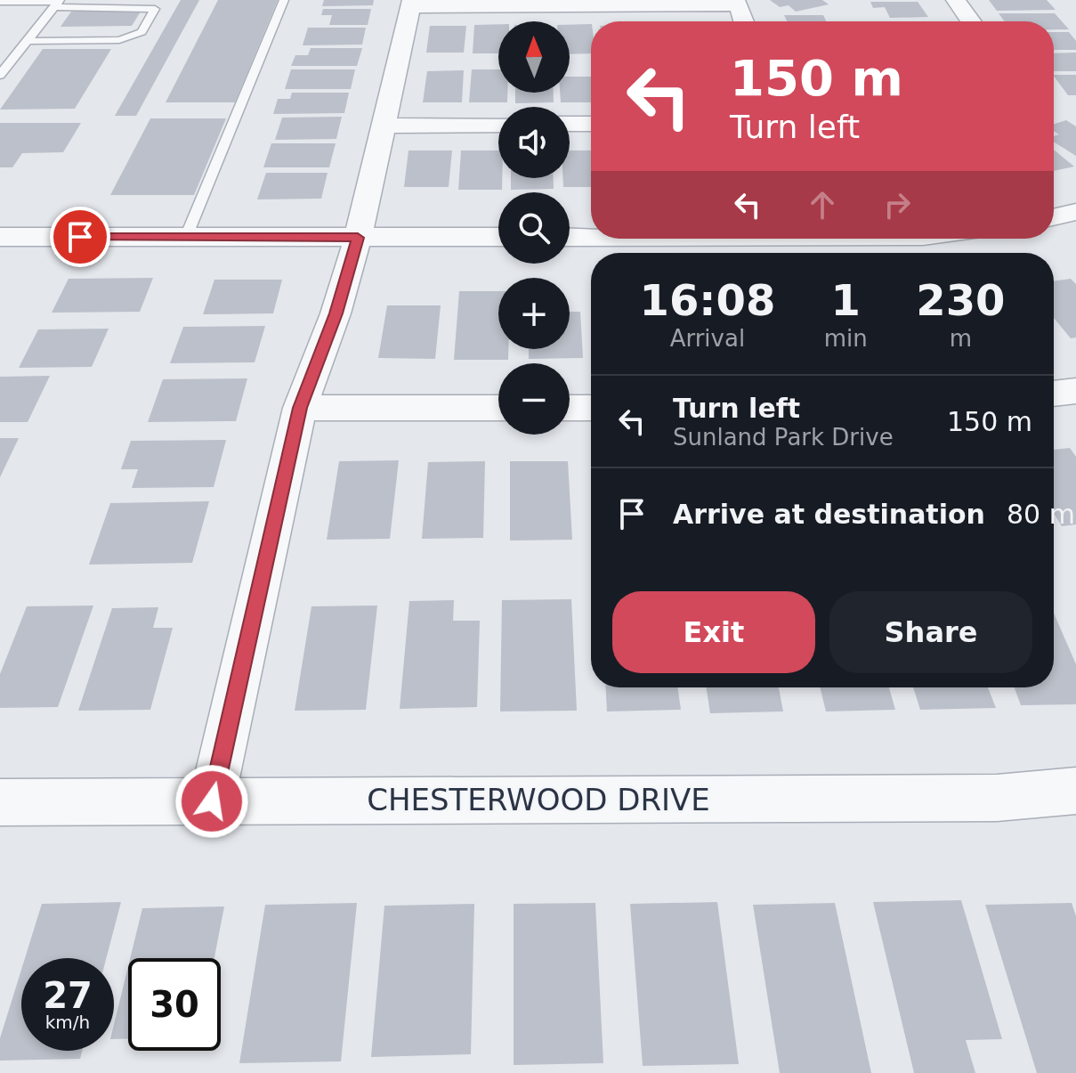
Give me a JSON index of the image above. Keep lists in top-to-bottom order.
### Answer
{
  "streets": {
    "street": ["CHESTERWOOD DRIVE"]
  },
  "north": "top",
  "page": {
    "map_buttons": ["+", "−"],
    "turn": ["150 m", "Turn left"],
    "eta": [
      "16:08",
      "Arrival",
      "1",
      "min",
      "230",
      "m"
    ],
    "list": [
      {
        "name": "Turn left",
        "note": "Sunland Park Drive",
        "value": "150 m"
      },
      {
        "name": "Arrive at destination",
        "value": "80 m"
      }
    ],
    "buttons": ["Exit", "Share"],
    "speed": "27 km/h",
    "limit": "30"
  }
}
